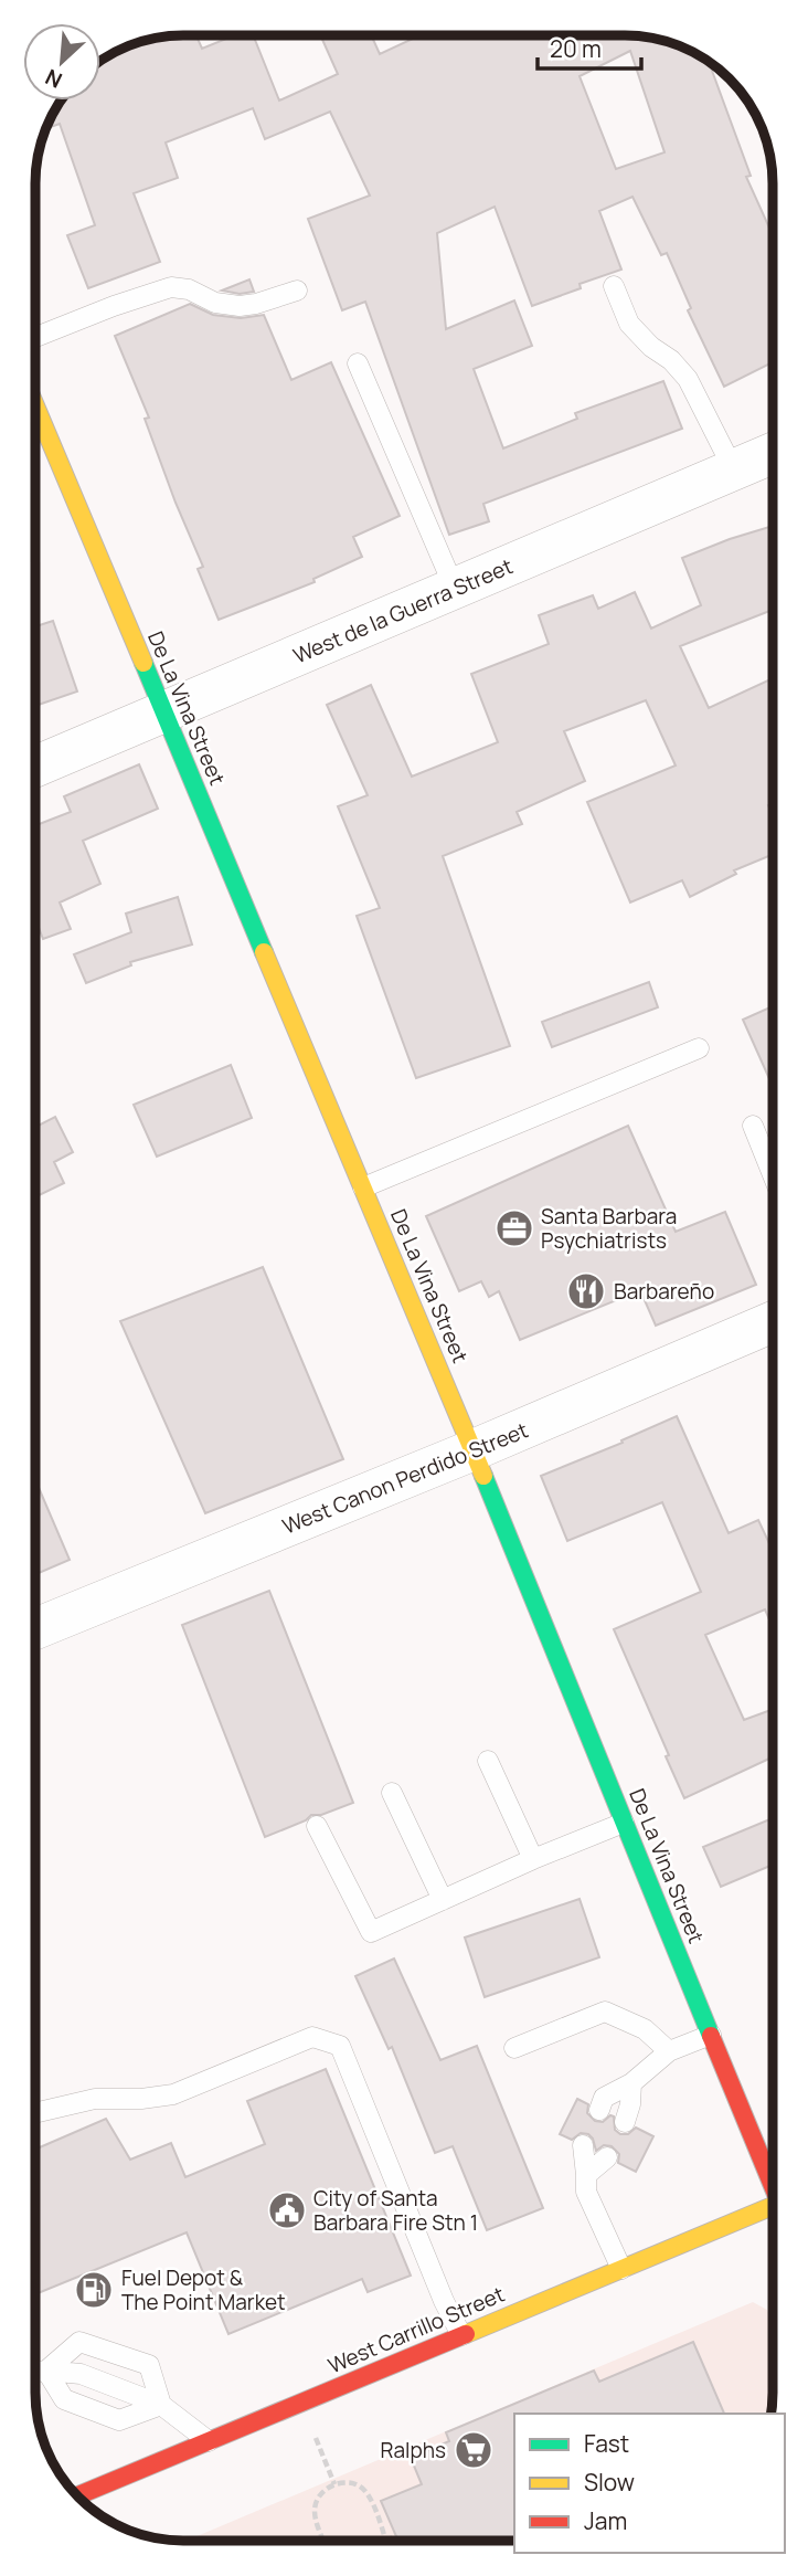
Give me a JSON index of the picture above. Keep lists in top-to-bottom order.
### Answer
{
  "streets": {
    "main road": ["De La Vina Street", "West Carrillo Street"],
    "street": ["West de la Guerra Street", "West Canon Perdido Street"]
  },
  "crossings": [
    ["West de la Guerra Street", "De La Vina Street"],
    ["De La Vina Street", "West Canon Perdido Street"]
  ],
  "places": {
    "office": ["Santa Barbara Psychiatrists"],
    "restaurant": ["Barbareño"],
    "public building": ["City of Santa Barbara Fire Stn 1"],
    "fuel station": ["Fuel Depot & The Point Market"],
    "supermarket": ["Ralphs"]
  },
  "legend": ["Fast", "Slow", "Jam"],
  "scale_bar": "20 m",
  "north": "bottom left"
}
